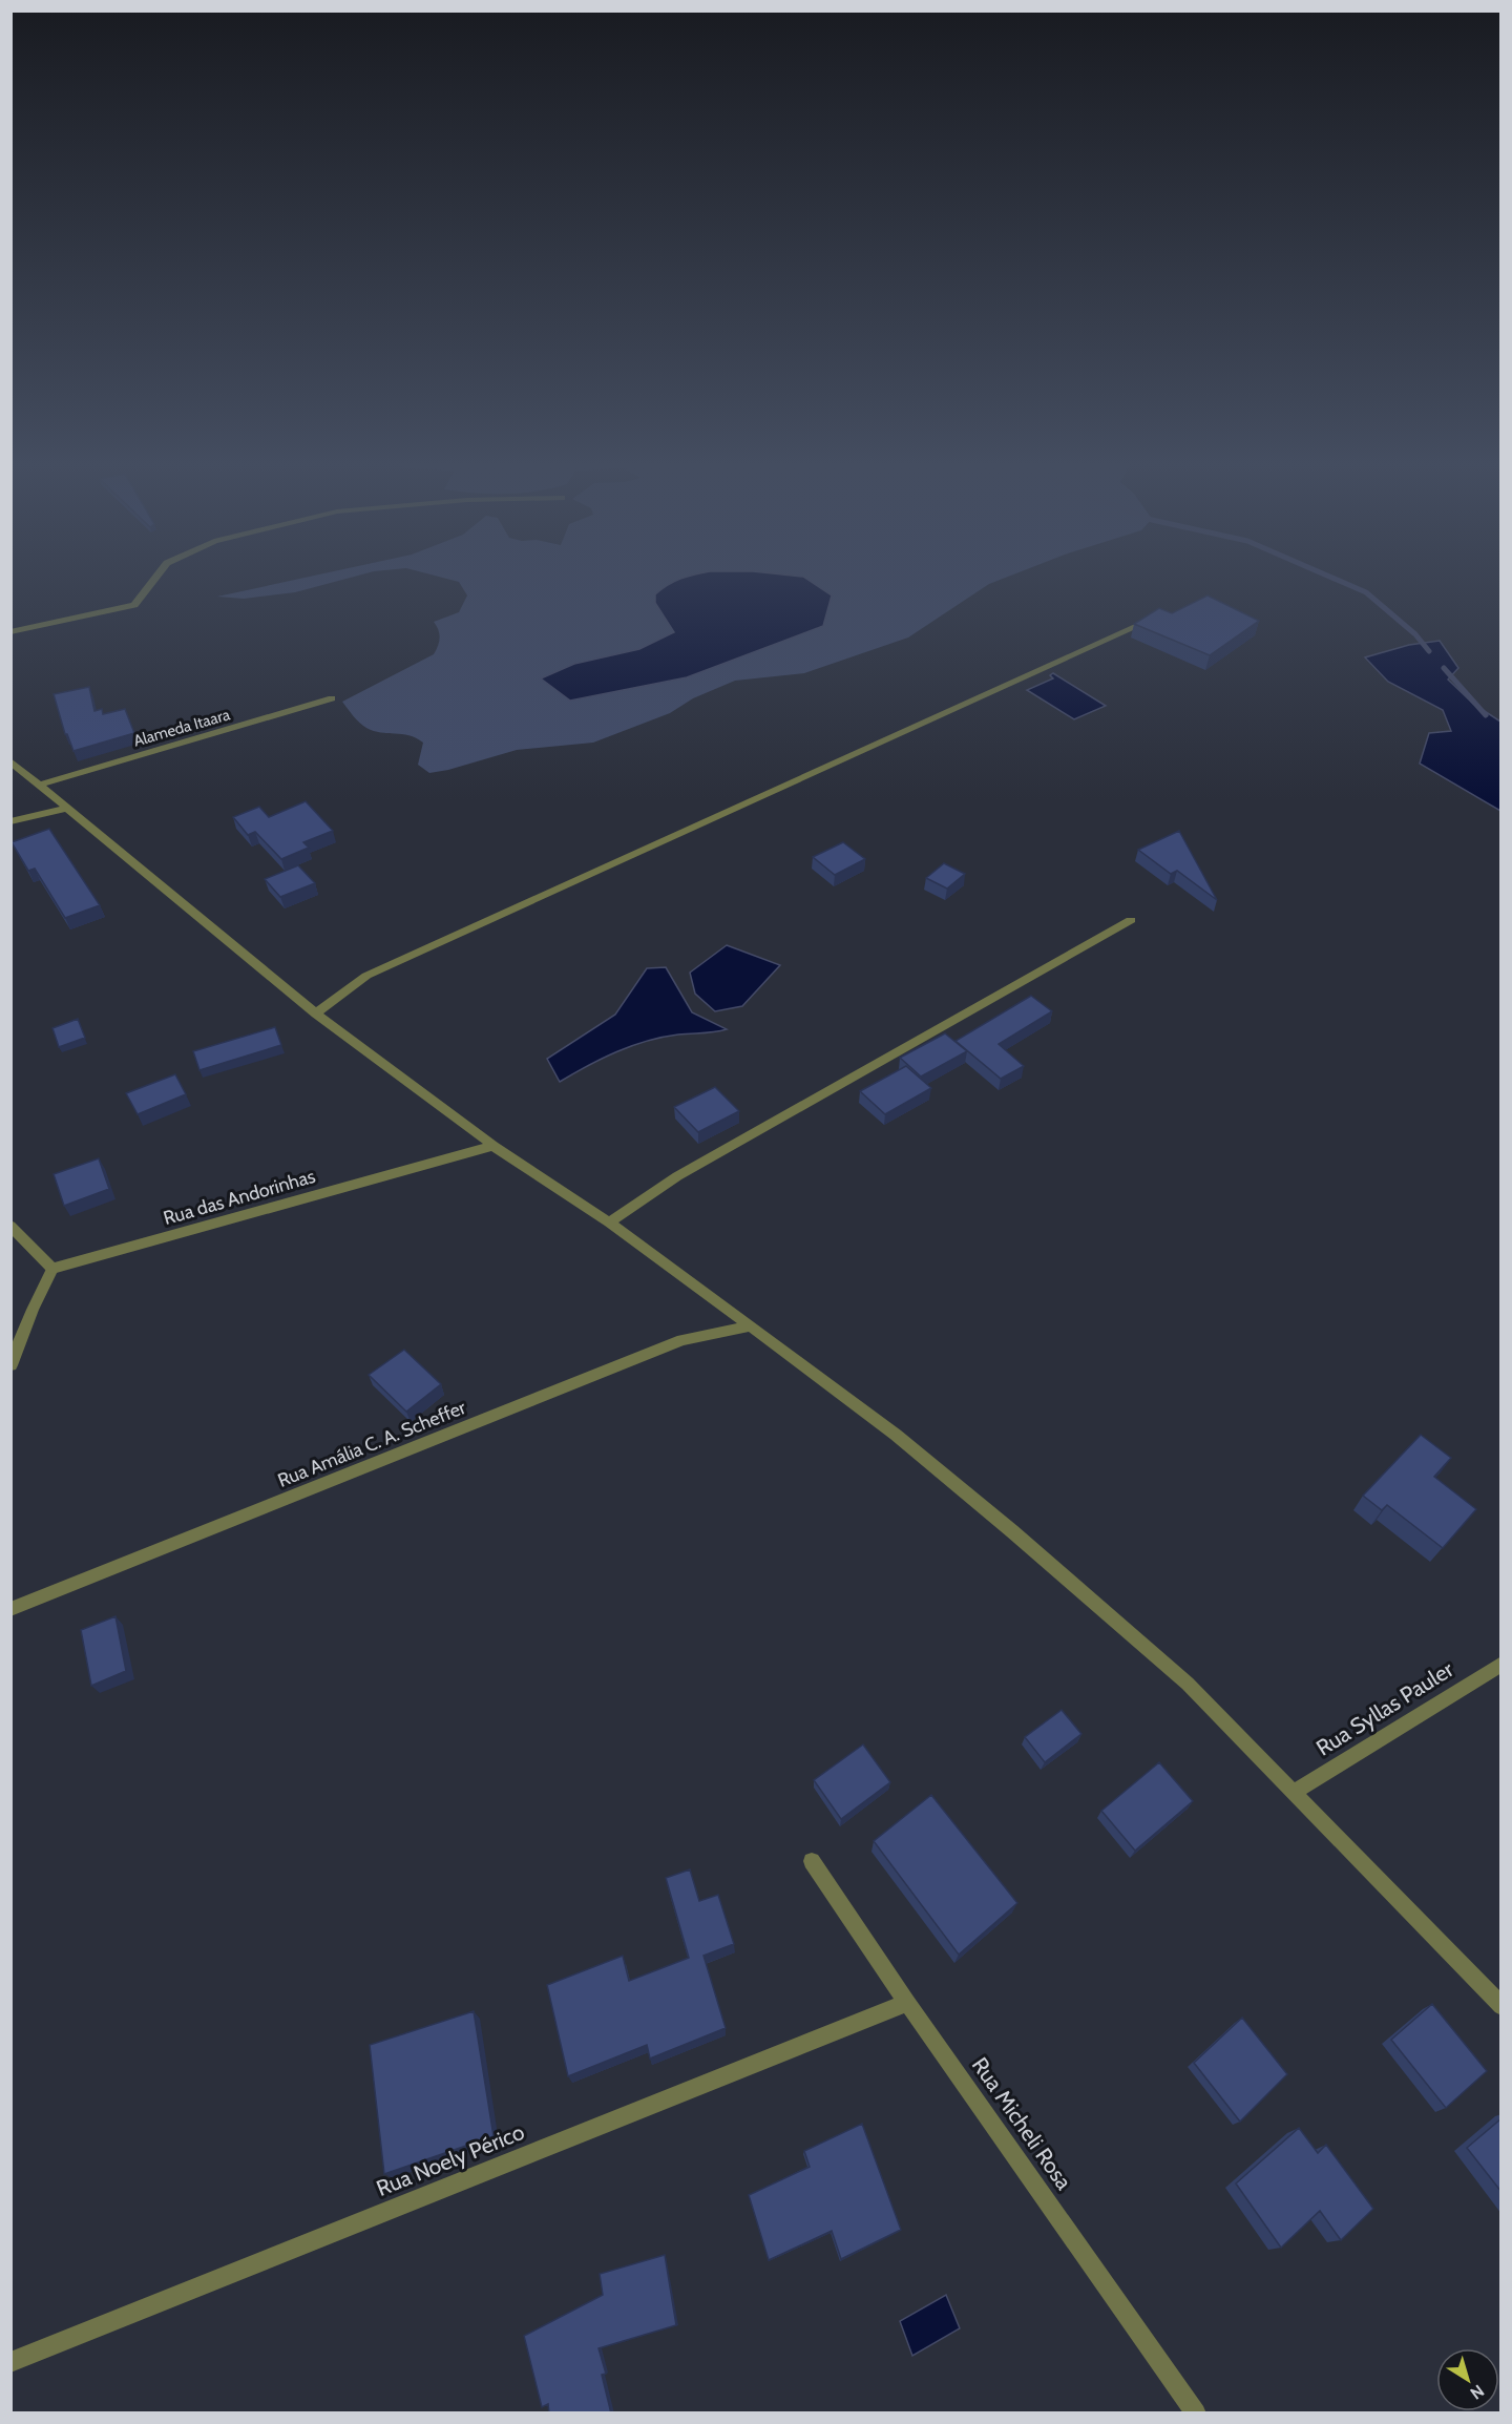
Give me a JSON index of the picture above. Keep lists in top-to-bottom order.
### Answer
{
  "streets": {
    "street": [
      "Alameda Itaara",
      "Rua das Andorinhas",
      "Rua Amália C. A. Scheffer",
      "Rua Syllas Pauler",
      "Rua Micheli Rosa",
      "Rua Noely Périco"
    ]
  },
  "crossings": [
    ["Rua Micheli Rosa", "Rua Noely Périco"]
  ],
  "north": "bottom right"
}
